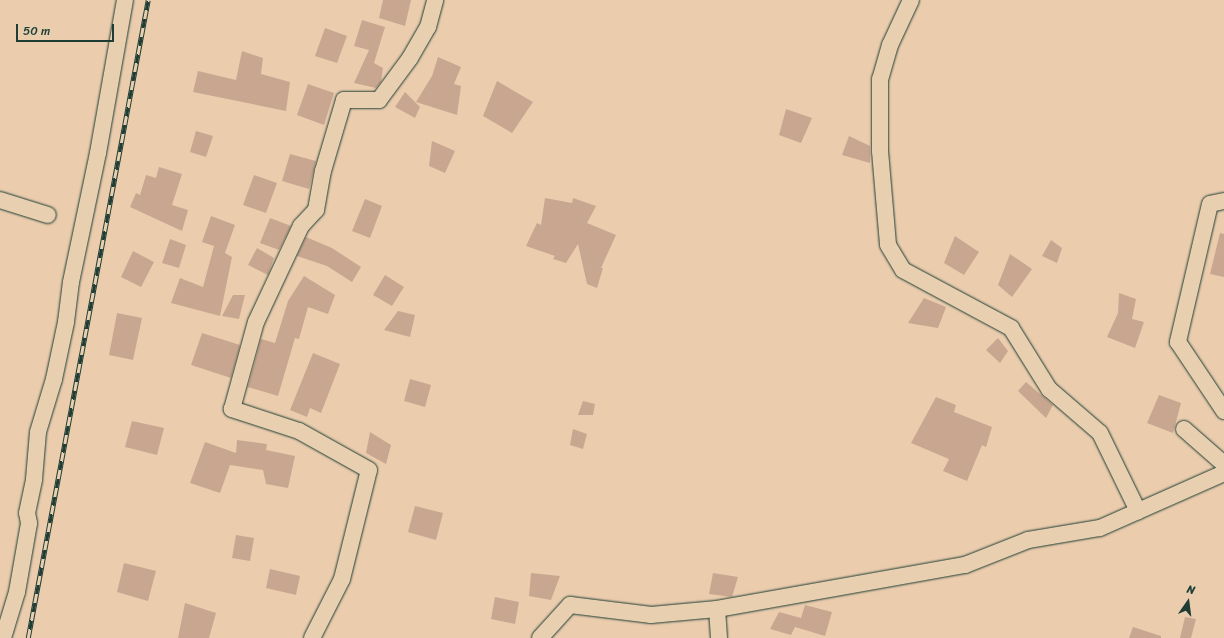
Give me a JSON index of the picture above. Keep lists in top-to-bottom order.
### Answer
{
  "scale_bar": "50 m",
  "north": "top"
}
